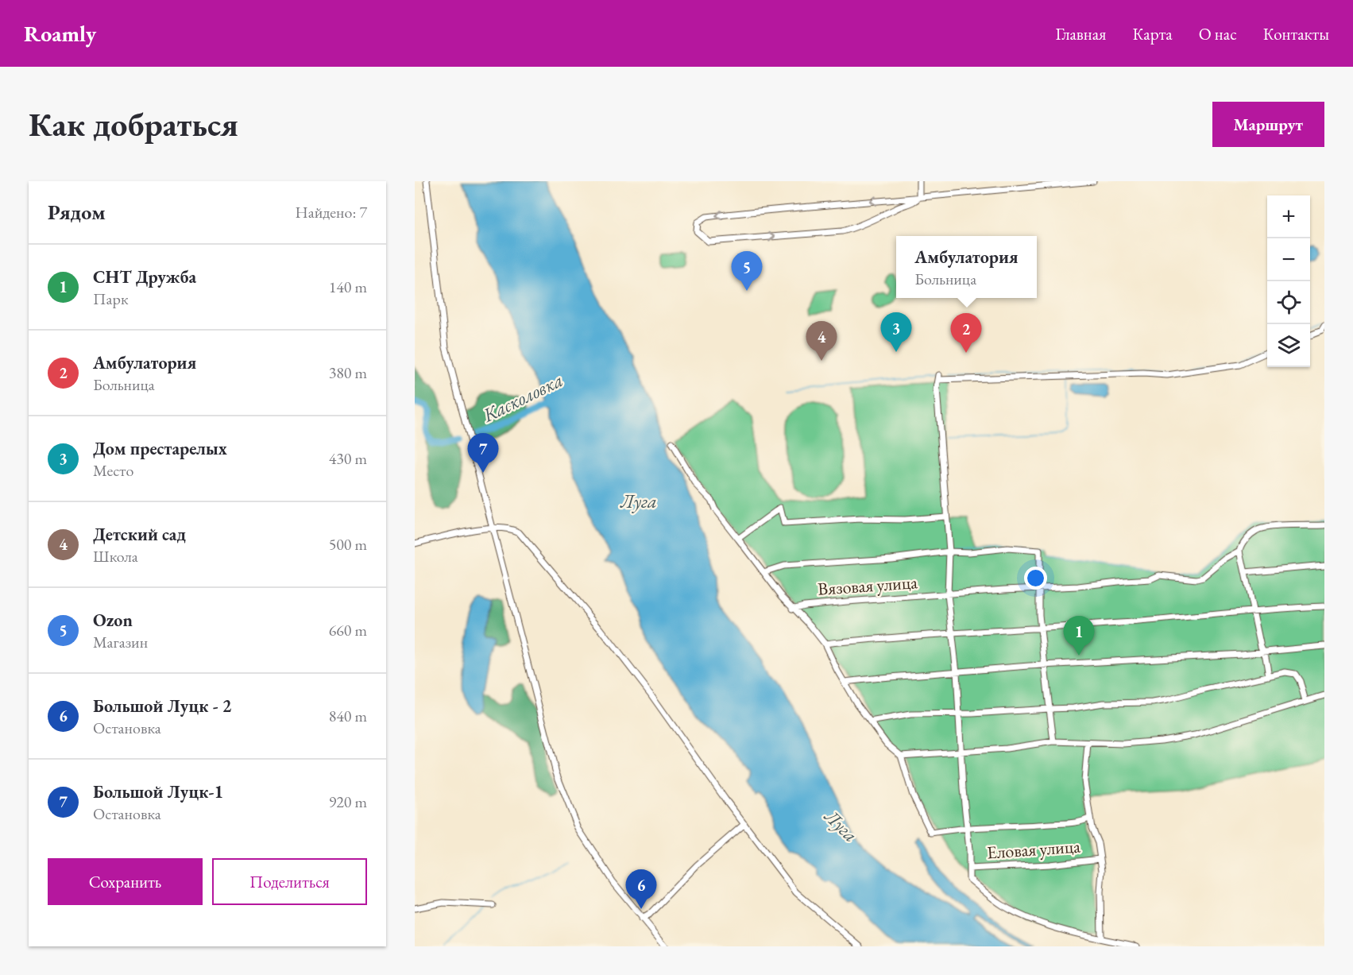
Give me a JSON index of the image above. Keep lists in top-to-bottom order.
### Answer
{
  "streets": {
    "street": ["Вязовая улица", "Еловая улица"]
  },
  "water": ["Касколовка", "Луга"],
  "page": {
    "header": "Roamly",
    "nav": [
      "Главная",
      "Карта",
      "О нас",
      "Контакты"
    ],
    "buttons": [
      "Маршрут",
      ["Сохранить", "Поделиться"]
    ],
    "title": "Как добраться",
    "heading": ["Рядом", "Найдено: 7"],
    "map_buttons": ["+", "−"],
    "popup": ["Амбулатория", "Больница"],
    "list": [
      {
        "mark": "1",
        "name": "СНТ Дружба",
        "note": "Парк",
        "value": "140 m"
      },
      {
        "mark": "2",
        "name": "Амбулатория",
        "note": "Больница",
        "value": "380 m"
      },
      {
        "mark": "3",
        "name": "Дом престарелых",
        "note": "Место",
        "value": "430 m"
      },
      {
        "mark": "4",
        "name": "Детский сад",
        "note": "Школа",
        "value": "500 m"
      },
      {
        "mark": "5",
        "name": "Ozon",
        "note": "Магазин",
        "value": "660 m"
      },
      {
        "mark": "6",
        "name": "Большой Луцк - 2",
        "note": "Остановка",
        "value": "840 m"
      },
      {
        "mark": "7",
        "name": "Большой Луцк-1",
        "note": "Остановка",
        "value": "920 m"
      }
    ],
    "pins": [
      "5",
      "3",
      "2",
      "4",
      "7",
      "1",
      "6"
    ]
  }
}
